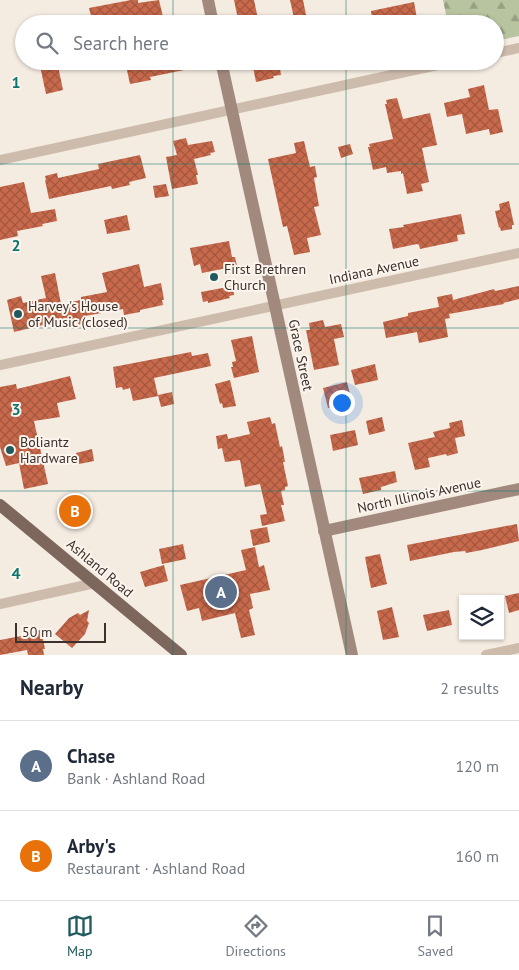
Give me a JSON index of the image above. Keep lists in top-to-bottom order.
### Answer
{
  "streets": {
    "main road": ["Ashland Road"],
    "street": ["Indiana Avenue", "Grace Street", "North Illinois Avenue"]
  },
  "crossings": [
    ["Indiana Avenue", "Grace Street"],
    ["Grace Street", "North Illinois Avenue"]
  ],
  "places": ["First Brethren Church", "Harvey's House of Music (closed)", "Boliantz Hardware"],
  "scale_bar": "50 m",
  "page": {
    "search": "Search here",
    "pins": ["B", "A"],
    "scale": "50 m",
    "heading": ["Nearby", "2 results"],
    "list": [
      {
        "mark": "A",
        "name": "Chase",
        "note": "Bank · Ashland Road",
        "value": "120 m"
      },
      {
        "mark": "B",
        "name": "Arby's",
        "note": "Restaurant · Ashland Road",
        "value": "160 m"
      }
    ],
    "nav": ["Map", "Directions", "Saved"]
  },
  "grid": {
    "rows": [
      "1",
      "2",
      "3",
      "4"
    ]
  }
}
